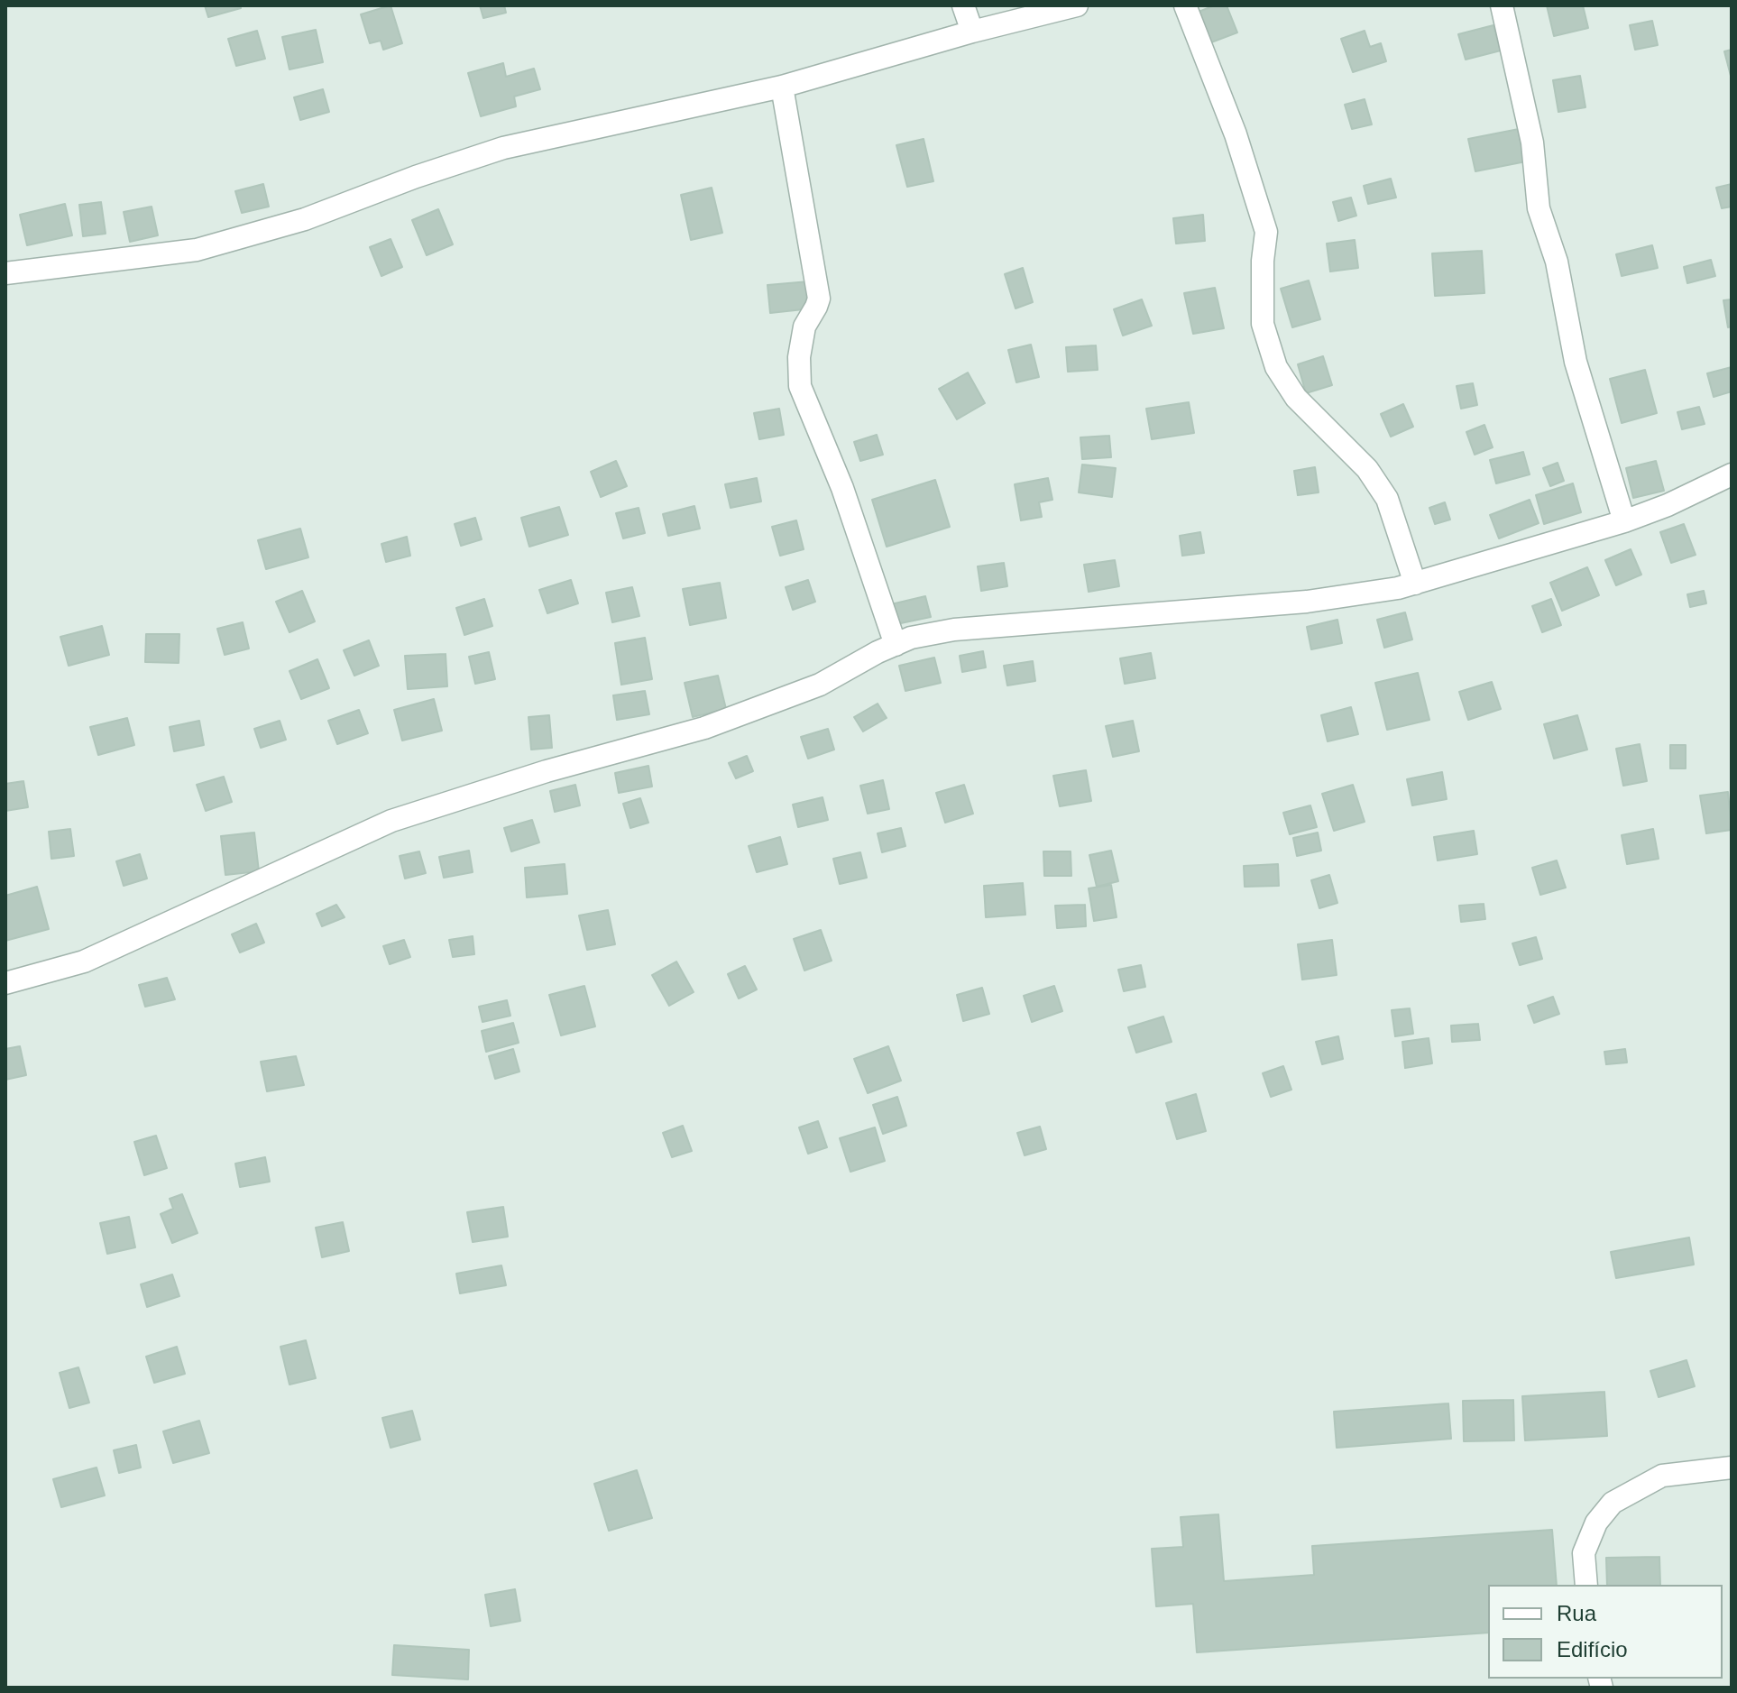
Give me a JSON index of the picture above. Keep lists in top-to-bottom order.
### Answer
{
  "legend": ["Rua", "Edifício"]
}
